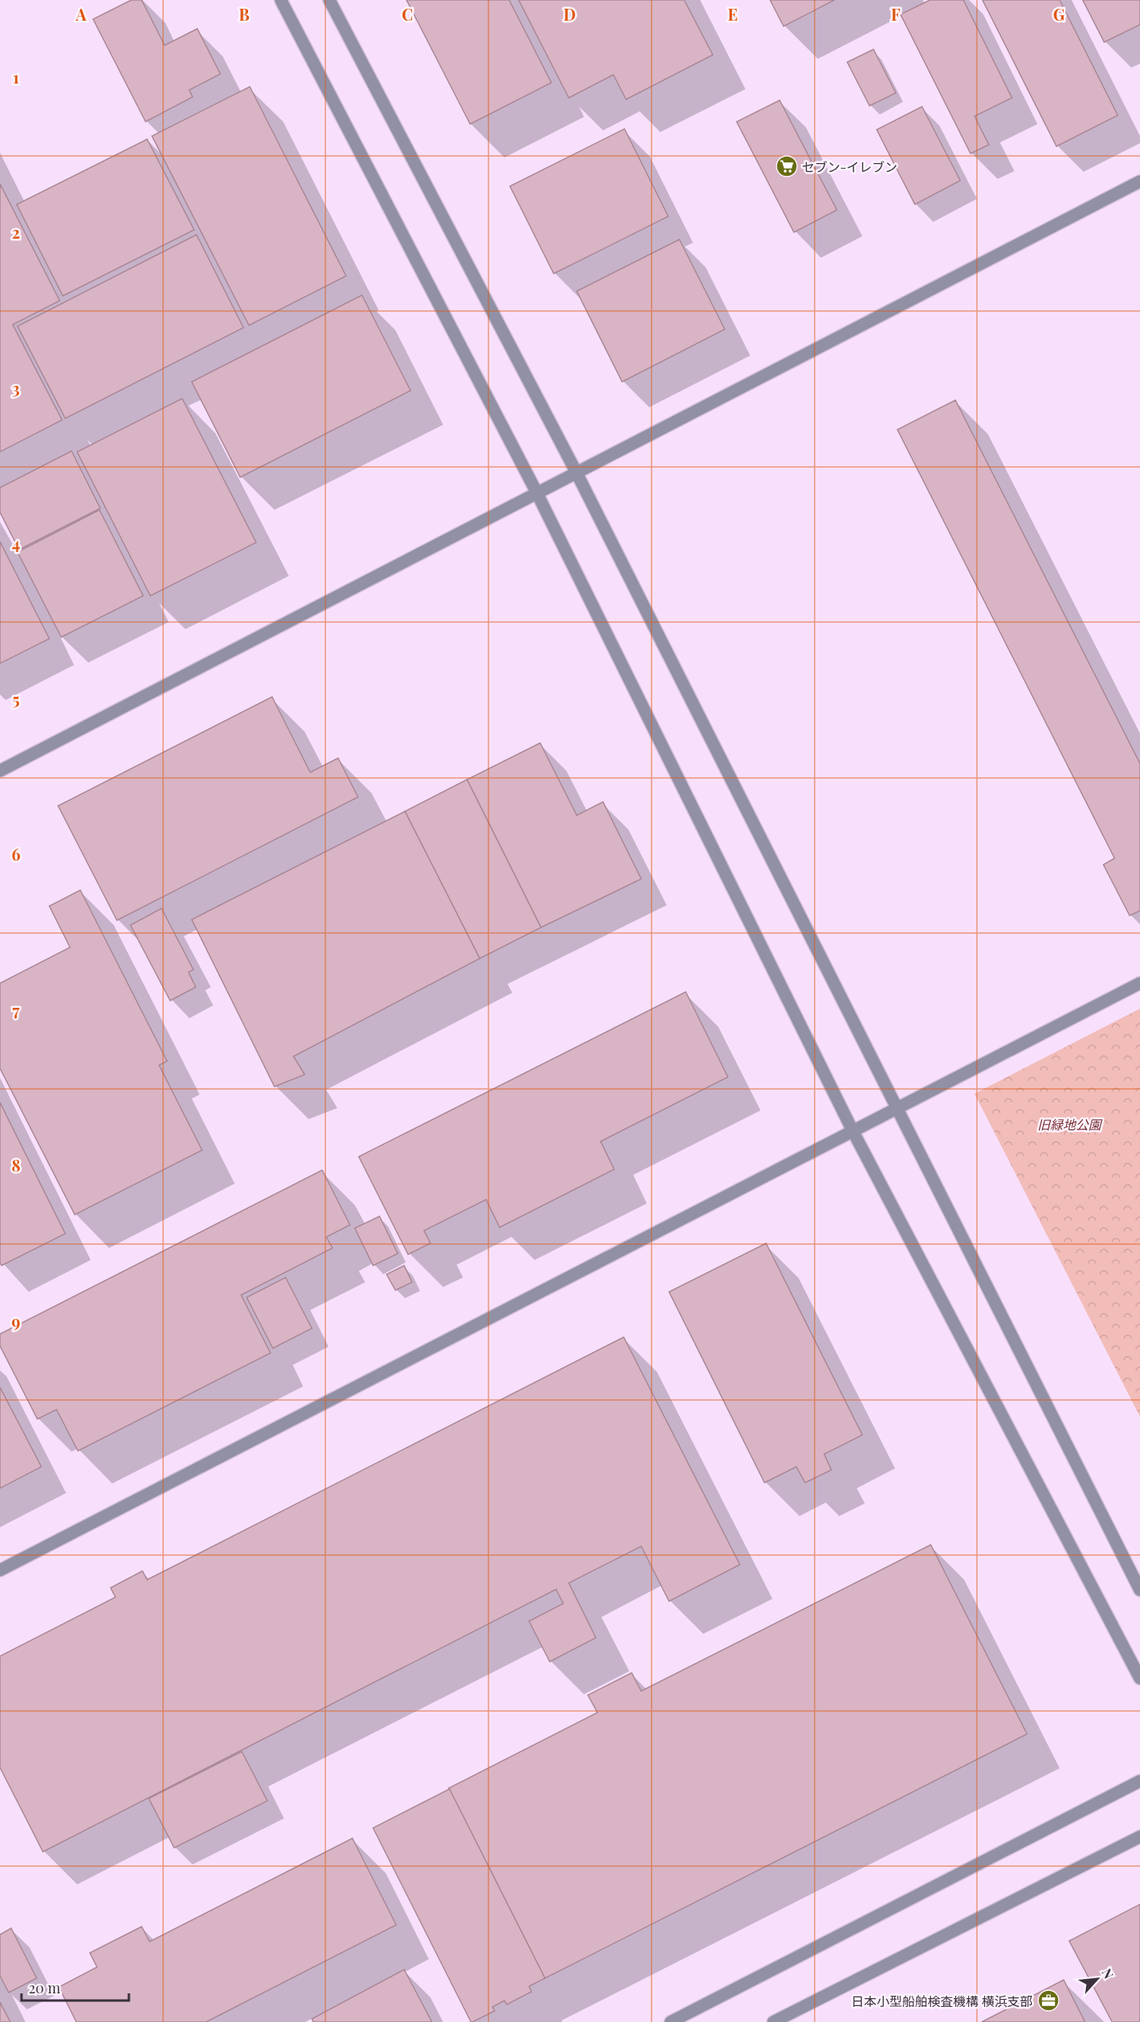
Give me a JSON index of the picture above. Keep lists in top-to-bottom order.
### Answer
{
  "parks": ["旧緑地公園"],
  "places": {
    "supermarket": ["セブン-イレブン"],
    "office": ["日本小型船舶検査機構 横浜支部"]
  },
  "scale_bar": "20 m",
  "north": "top right",
  "grid": {
    "columns": [
      "A",
      "B",
      "C",
      "D",
      "E",
      "F",
      "G"
    ],
    "rows": [
      "1",
      "2",
      "3",
      "4",
      "5",
      "6",
      "7",
      "8",
      "9"
    ]
  }
}
